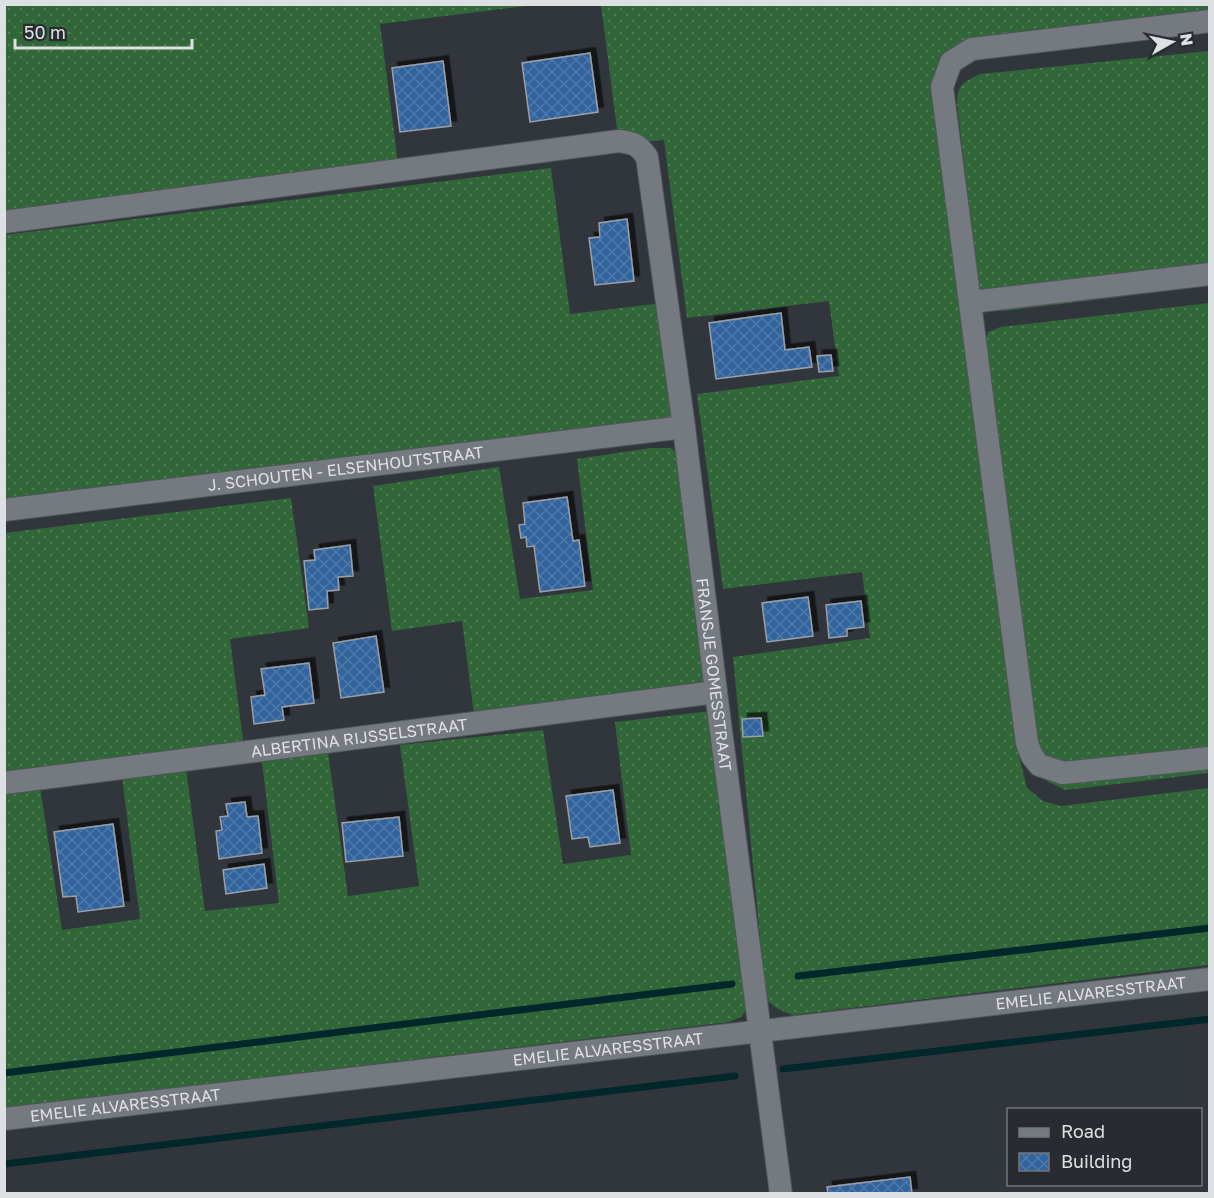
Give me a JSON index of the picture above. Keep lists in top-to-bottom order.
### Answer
{
  "streets": {
    "street": [
      "J. SCHOUTEN - ELSENHOUTSTRAAT",
      "FRANSJE GOMESSTRAAT",
      "ALBERTINA RIJSSELSTRAAT",
      "EMELIE ALVARESSTRAAT"
    ]
  },
  "crossings": [
    ["J. SCHOUTEN - ELSENHOUTSTRAAT", "FRANSJE GOMESSTRAAT"],
    ["FRANSJE GOMESSTRAAT", "ALBERTINA RIJSSELSTRAAT"],
    ["FRANSJE GOMESSTRAAT", "EMELIE ALVARESSTRAAT"]
  ],
  "legend": ["Road", "Building"],
  "scale_bar": "50 m",
  "north": "right"
}
